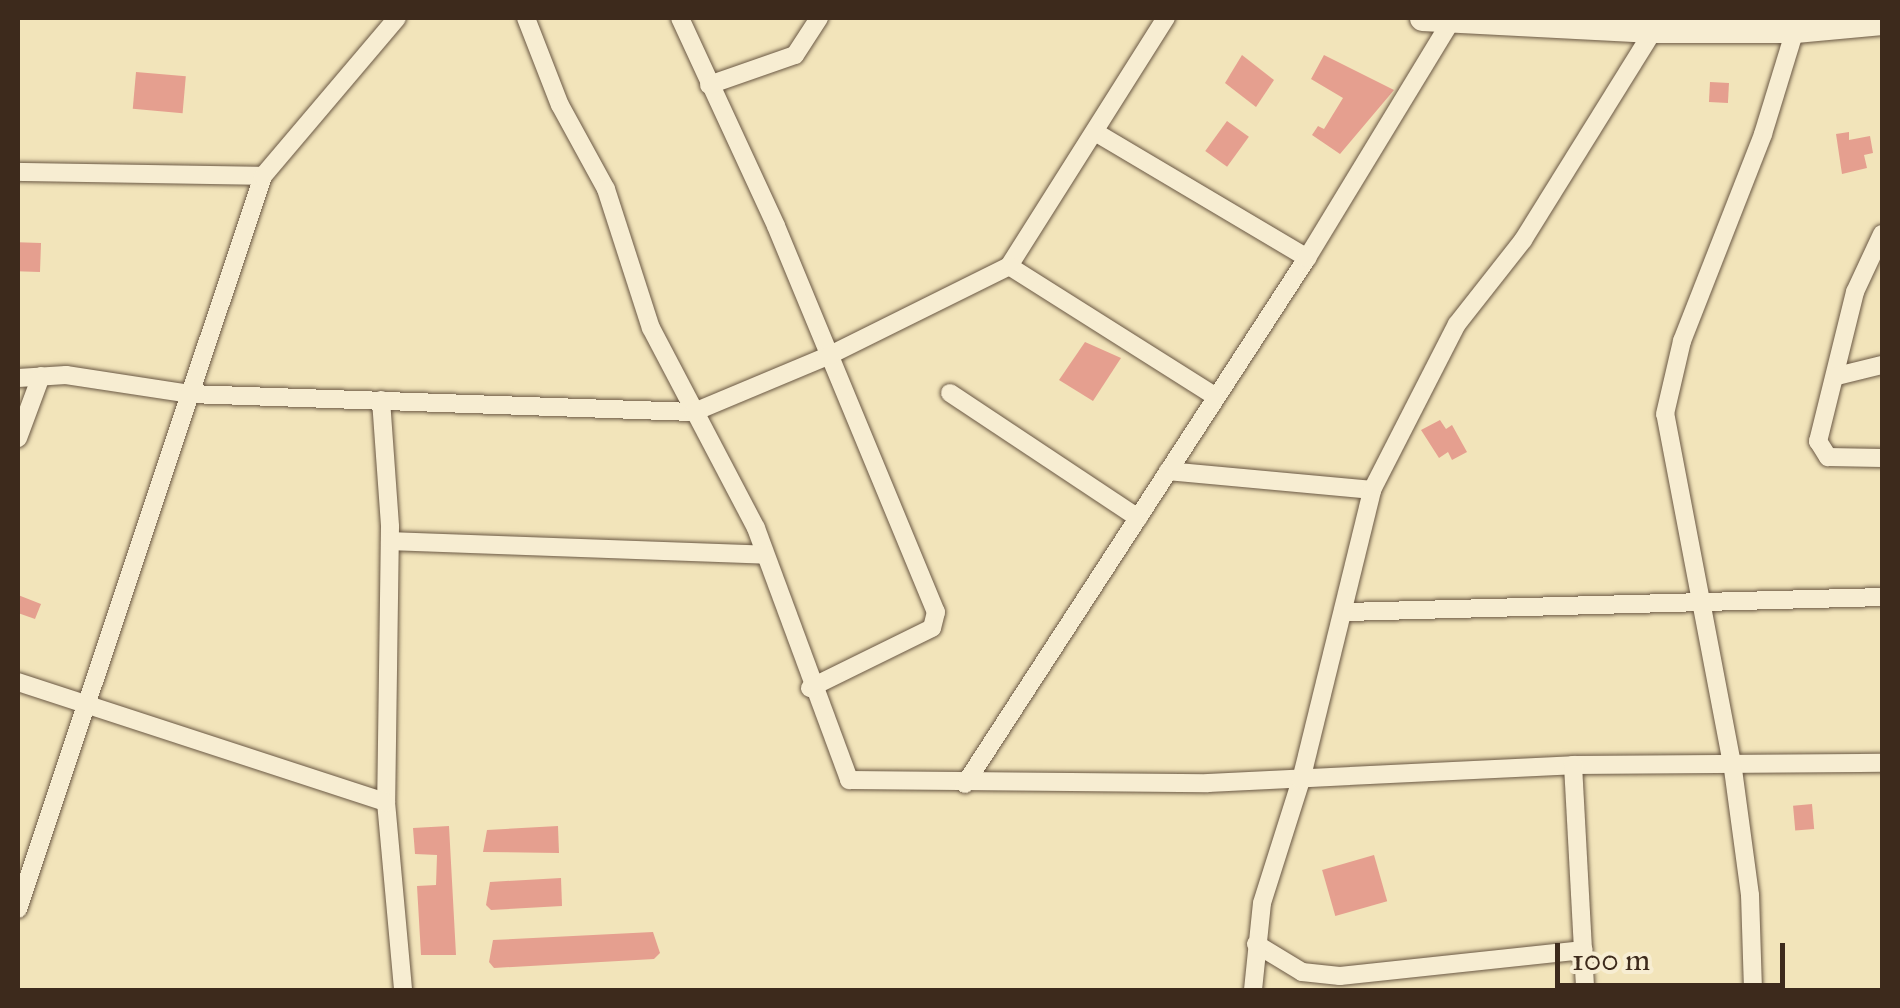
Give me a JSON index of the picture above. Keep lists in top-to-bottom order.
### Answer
{
  "scale_bar": "100 m"
}
